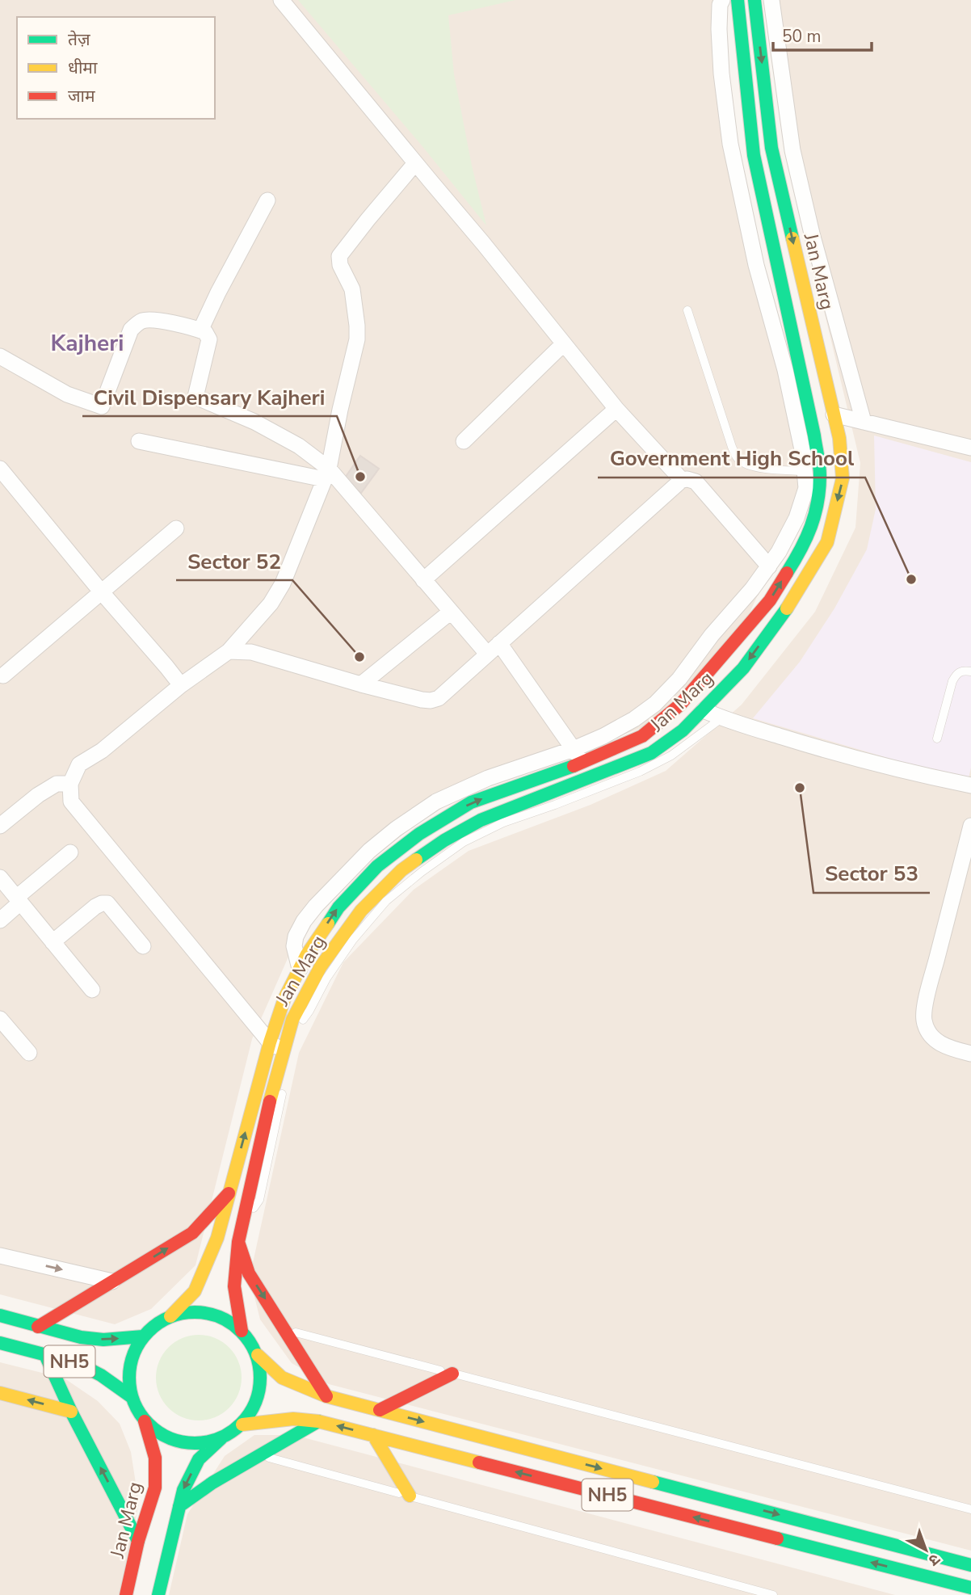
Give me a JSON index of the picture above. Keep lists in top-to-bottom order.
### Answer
{
  "streets": {
    "main road": ["Jan Marg", "NH5"]
  },
  "crossings": [
    ["Jan Marg", "NH5"]
  ],
  "districts": ["Kajheri"],
  "places": [
    "Civil Dispensary Kajheri",
    "Government High School",
    "Sector 52",
    "Sector 53"
  ],
  "legend": ["तेज़", "धीमा", "जाम"],
  "scale_bar": "50 m",
  "north": "bottom right"
}
